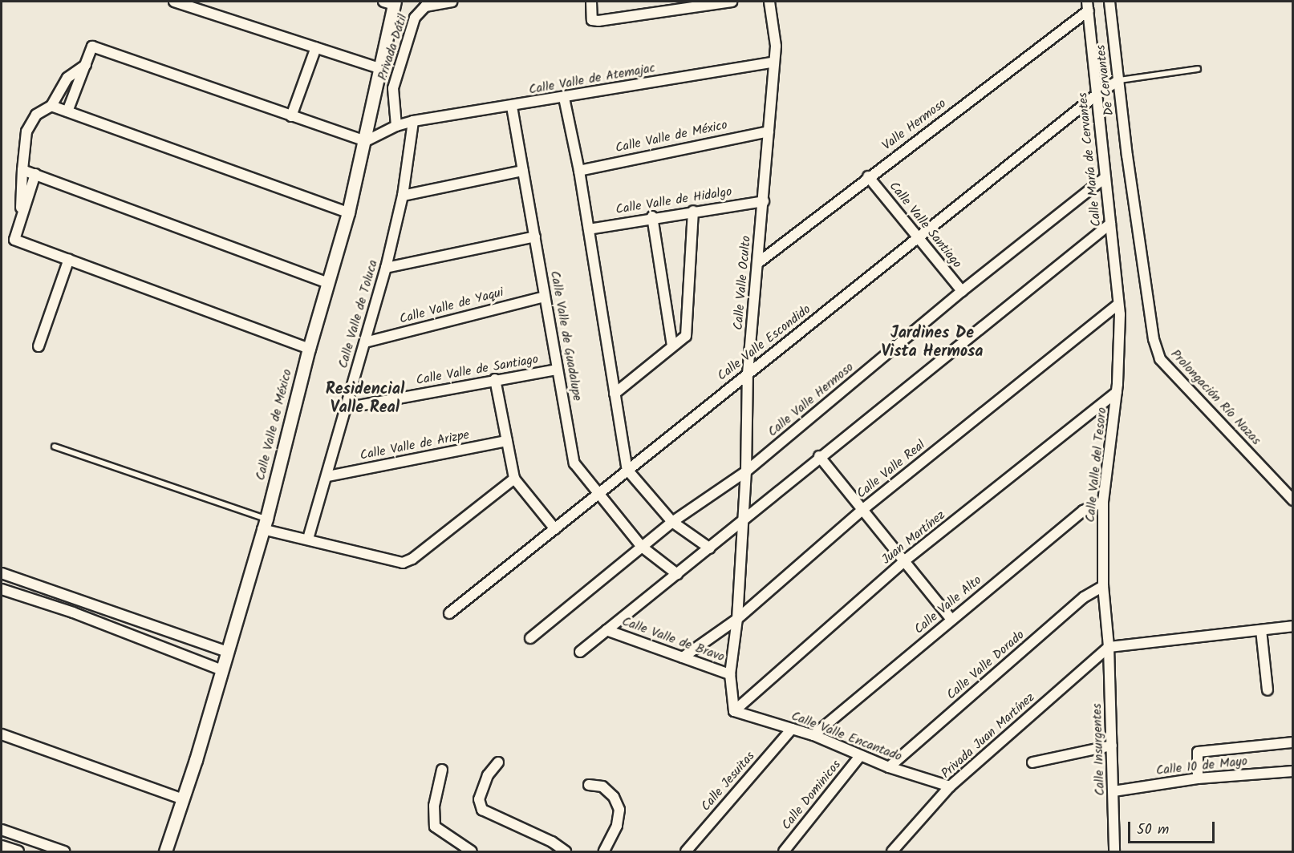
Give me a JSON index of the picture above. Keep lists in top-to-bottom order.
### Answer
{
  "streets": {
    "street": [
      "Privada Dátil",
      "Calle Valle de Atemajac",
      "De Cervantes",
      "Valle Hermoso",
      "Calle Valle de México",
      "Calle María de Cervantes",
      "Calle Valle de Hidalgo",
      "Calle Valle Santiago",
      "Calle Valle Oculto",
      "Calle Valle de Yaqui",
      "Calle Valle de Toluca",
      "Calle Valle de Guadalupe",
      "Calle Valle Escondido",
      "Calle Valle de Santiago",
      "Prolongación Río Nazas",
      "Calle Valle Hermoso",
      "Calle Valle de Arizpe",
      "Calle Valle del Tesoro",
      "Calle Valle Real",
      "Juan Martínez",
      "Calle Valle Alto",
      "Calle Valle de Bravo",
      "Calle Valle Dorado",
      "Privada Juan Martínez",
      "Calle Valle Encantado",
      "Calle Insurgentes",
      "Calle 10 de Mayo",
      "Calle Jesuitas",
      "Calle Dominicos"
    ]
  },
  "crossings": [
    ["Privada Dátil", "Calle Valle de Atemajac"],
    ["Calle Valle de Atemajac", "Calle Valle de México"],
    ["Calle Valle de Atemajac", "Calle Valle Oculto"],
    ["Calle Valle de Atemajac", "Calle Valle de Toluca"],
    ["Calle Valle de Atemajac", "Calle Valle de Guadalupe"],
    ["De Cervantes", "Calle Valle Escondido"],
    ["De Cervantes", "Prolongación Río Nazas"],
    ["Valle Hermoso", "Calle María de Cervantes"],
    ["Valle Hermoso", "Calle Valle Santiago"],
    ["Valle Hermoso", "Calle Valle Oculto"],
    ["Calle Valle de México", "Calle Valle Oculto"],
    ["Calle María de Cervantes", "Calle Valle Escondido"],
    ["Calle María de Cervantes", "Calle Valle Hermoso"],
    ["Calle María de Cervantes", "Calle Valle del Tesoro"],
    ["Calle María de Cervantes", "Calle Valle Real"],
    ["Calle Valle de Hidalgo", "Calle Valle Oculto"],
    ["Calle Valle Santiago", "Calle Valle Escondido"],
    ["Calle Valle Santiago", "Calle Valle Hermoso"],
    ["Calle Valle Oculto", "Calle Valle Escondido"],
    ["Calle Valle Oculto", "Calle Valle Hermoso"],
    ["Calle Valle Oculto", "Calle Valle Real"],
    ["Calle Valle Oculto", "Juan Martínez"],
    ["Calle Valle Oculto", "Calle Valle de Bravo"],
    ["Calle Valle Oculto", "Calle Valle Encantado"],
    ["Calle Valle de Yaqui", "Calle Valle de Toluca"],
    ["Calle Valle de Yaqui", "Calle Valle de Guadalupe"],
    ["Calle Valle de Toluca", "Calle Valle de Santiago"],
    ["Calle Valle de Toluca", "Calle Valle de Arizpe"],
    ["Calle Valle de Guadalupe", "Calle Valle Escondido"],
    ["Calle Valle de Guadalupe", "Calle Valle de Santiago"],
    ["Calle Valle de Guadalupe", "Calle Valle Hermoso"],
    ["Calle Valle del Tesoro", "Calle Valle Real"],
    ["Calle Valle del Tesoro", "Juan Martínez"],
    ["Calle Valle del Tesoro", "Calle Valle Alto"],
    ["Calle Valle del Tesoro", "Calle Valle Dorado"],
    ["Calle Valle del Tesoro", "Privada Juan Martínez"],
    ["Calle Valle del Tesoro", "Calle Insurgentes"],
    ["Calle Valle Real", "Calle Valle de Bravo"],
    ["Juan Martínez", "Calle Valle Encantado"],
    ["Calle Valle Alto", "Calle Valle Encantado"],
    ["Calle Valle Dorado", "Calle Valle Encantado"],
    ["Privada Juan Martínez", "Calle Valle Encantado"],
    ["Privada Juan Martínez", "Calle Insurgentes"],
    ["Calle Valle Encantado", "Calle Jesuitas"],
    ["Calle Valle Encantado", "Calle Dominicos"],
    ["Calle Insurgentes", "Calle 10 de Mayo"]
  ],
  "districts": ["Jardines De Vista Hermosa", "Residencial Valle Real"],
  "scale_bar": "50 m"
}
